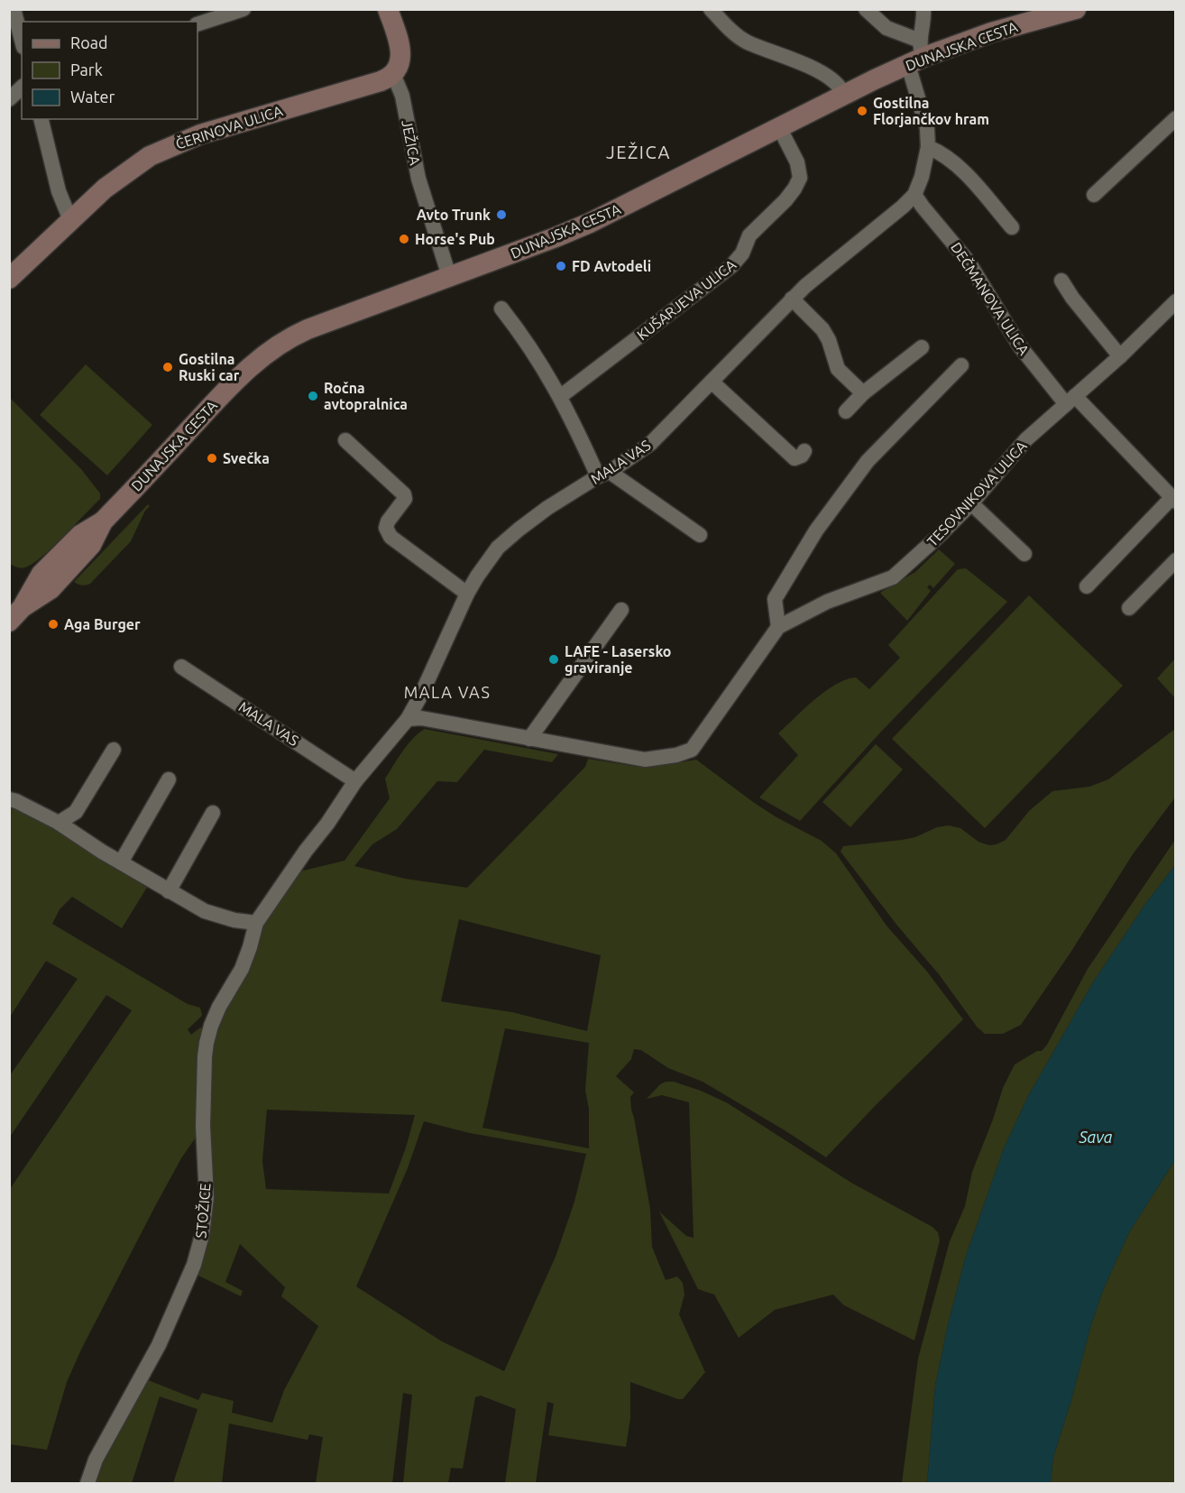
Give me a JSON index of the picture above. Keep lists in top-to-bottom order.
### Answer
{
  "streets": {
    "main road": ["DUNAJSKA CESTA", "ČERINOVA ULICA"],
    "street": [
      "JEŽICA",
      "DEČMANOVA ULICA",
      "KUŠARJEVA ULICA",
      "MALA VAS",
      "TESOVNIKOVA ULICA",
      "STOŽICE"
    ]
  },
  "crossings": [
    ["DUNAJSKA CESTA", "JEŽICA"],
    ["DUNAJSKA CESTA", "KUŠARJEVA ULICA"],
    ["DUNAJSKA CESTA", "MALA VAS"],
    ["ČERINOVA ULICA", "JEŽICA"],
    ["DEČMANOVA ULICA", "MALA VAS"],
    ["DEČMANOVA ULICA", "TESOVNIKOVA ULICA"],
    ["MALA VAS", "TESOVNIKOVA ULICA"],
    ["MALA VAS", "STOŽICE"]
  ],
  "districts": ["JEŽICA", "MALA VAS"],
  "water": ["Sava"],
  "places": [
    "Gostilna Florjančkov hram",
    "Avto Trunk",
    "Horse's Pub",
    "FD Avtodeli",
    "Gostilna Ruski car",
    "Ročna avtopralnica",
    "Svečka",
    "Aga Burger",
    "LAFE - Lasersko graviranje"
  ],
  "legend": ["Road", "Park", "Water"]
}
